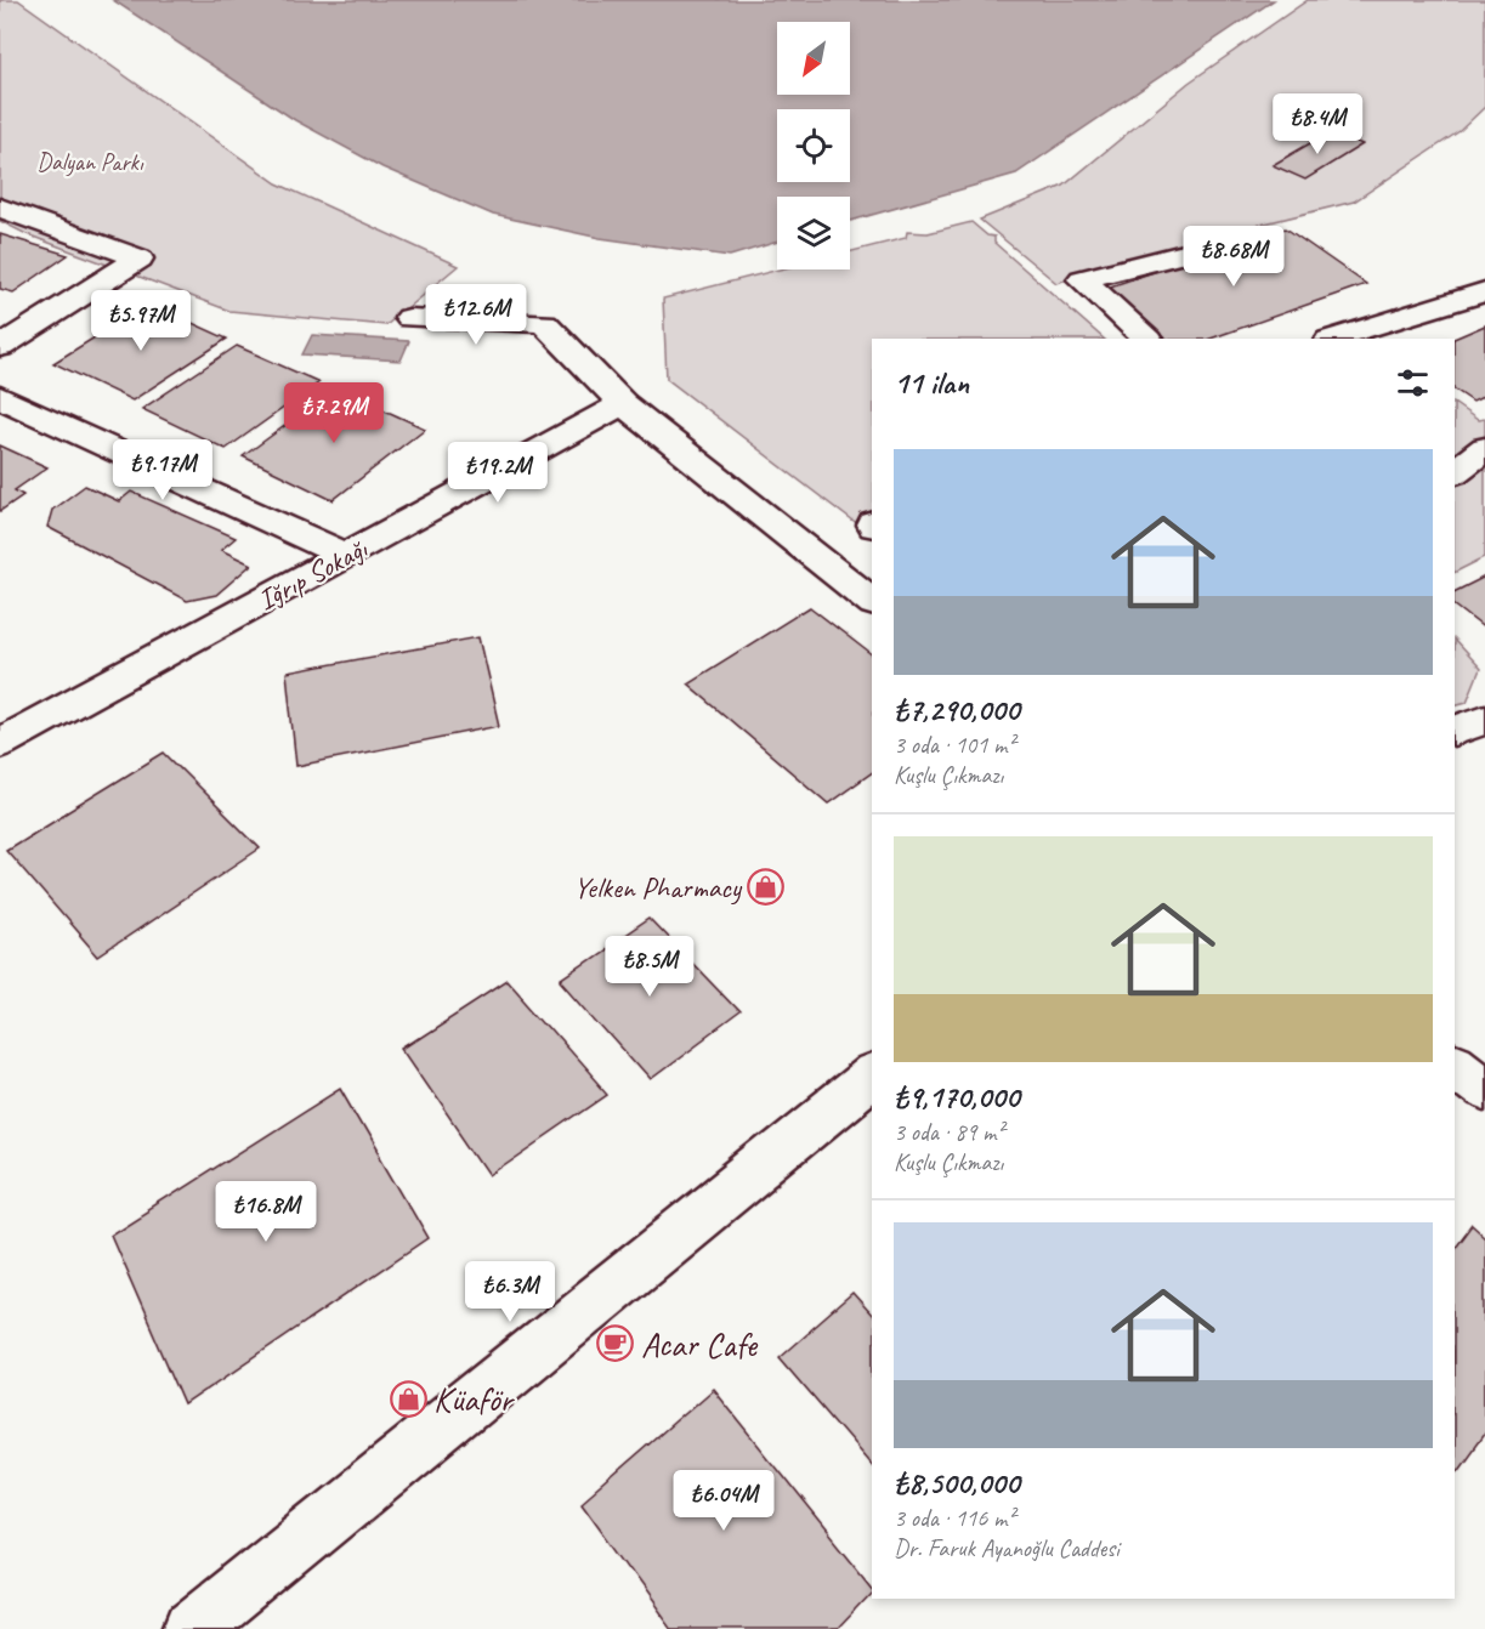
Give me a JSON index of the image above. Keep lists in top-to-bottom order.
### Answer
{
  "streets": {
    "street": ["Iğrıp Sokağı"]
  },
  "parks": ["Dalyan Parkı"],
  "places": {
    "shop": ["Yelken Pharmacy", "Küaför"],
    "cafe": ["Acar Cafe"]
  },
  "north": "bottom left",
  "page": {
    "price": [
      "₺8.4M",
      "₺8.68M",
      "₺12.6M",
      "₺5.97M",
      "₺7.29M",
      "₺9.17M",
      "₺19.2M",
      "₺8.5M",
      "₺16.8M",
      "₺6.3M",
      "₺6.04M"
    ],
    "heading": "11 ilan",
    "list": [
      {
        "name": "₺7,290,000",
        "note": "3 oda · 101 m² · Kuşlu Çıkmazı"
      },
      {
        "name": "₺9,170,000",
        "note": "3 oda · 89 m² · Kuşlu Çıkmazı"
      },
      {
        "name": "₺8,500,000",
        "note": "3 oda · 116 m² · Dr. Faruk Ayanoğlu Caddesi"
      }
    ]
  }
}
